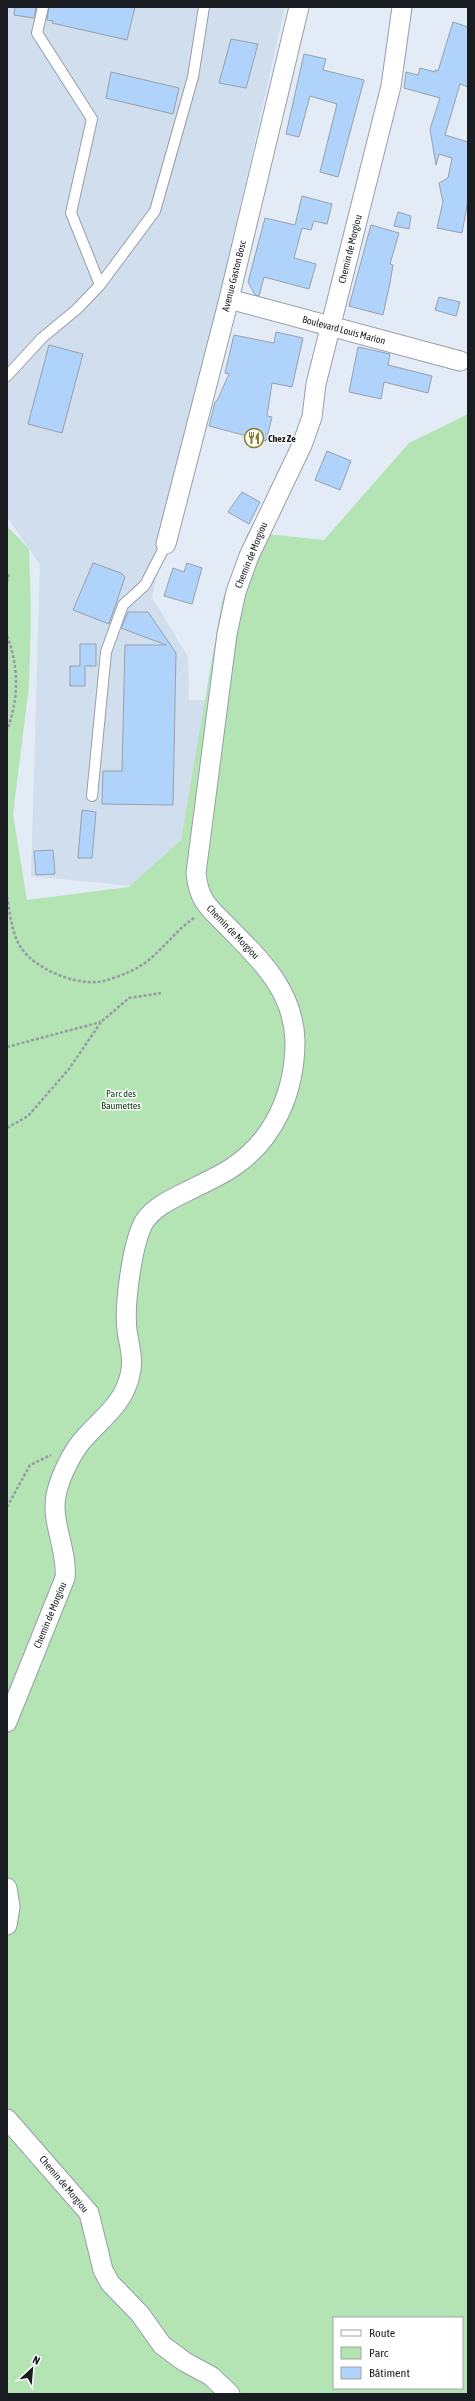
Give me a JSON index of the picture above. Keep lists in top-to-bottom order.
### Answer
{
  "streets": {
    "street": ["Chemin de Morgiou", "Avenue Gaston Bosc", "Boulevard Louis Marion"]
  },
  "crossings": [
    ["Chemin de Morgiou", "Boulevard Louis Marion"],
    ["Avenue Gaston Bosc", "Boulevard Louis Marion"]
  ],
  "parks": ["Parc des Baumettes"],
  "places": {
    "restaurant": ["Chez Ze"]
  },
  "legend": ["Route", "Parc", "Bâtiment"],
  "north": "top right"
}
